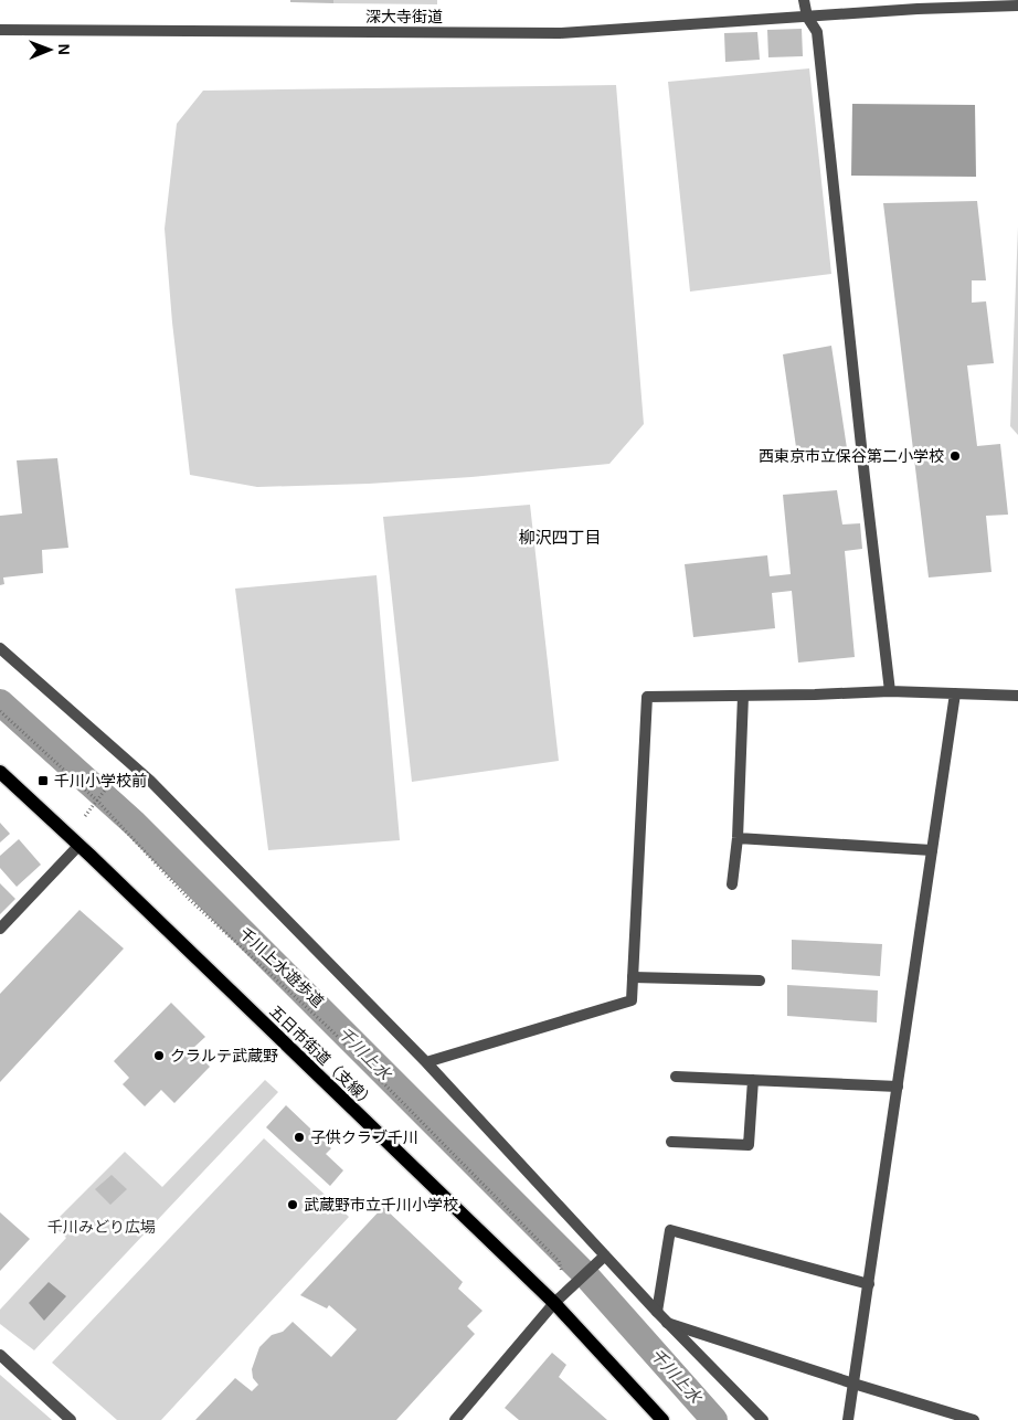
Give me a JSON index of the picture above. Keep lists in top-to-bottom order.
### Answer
{
  "streets": {
    "main road": ["五日市街道（支線）"],
    "street": ["深大寺街道"],
    "path": ["千川上水遊歩道"]
  },
  "districts": ["柳沢四丁目"],
  "water": ["千川上水"],
  "parks": ["千川みどり広場"],
  "places": {
    "other": [
      "西東京市立保谷第二小学校",
      "クラルテ武蔵野",
      "子供クラブ千川",
      "武蔵野市立千川小学校"
    ],
    "transit": ["千川小学校前"]
  },
  "north": "right"
}
